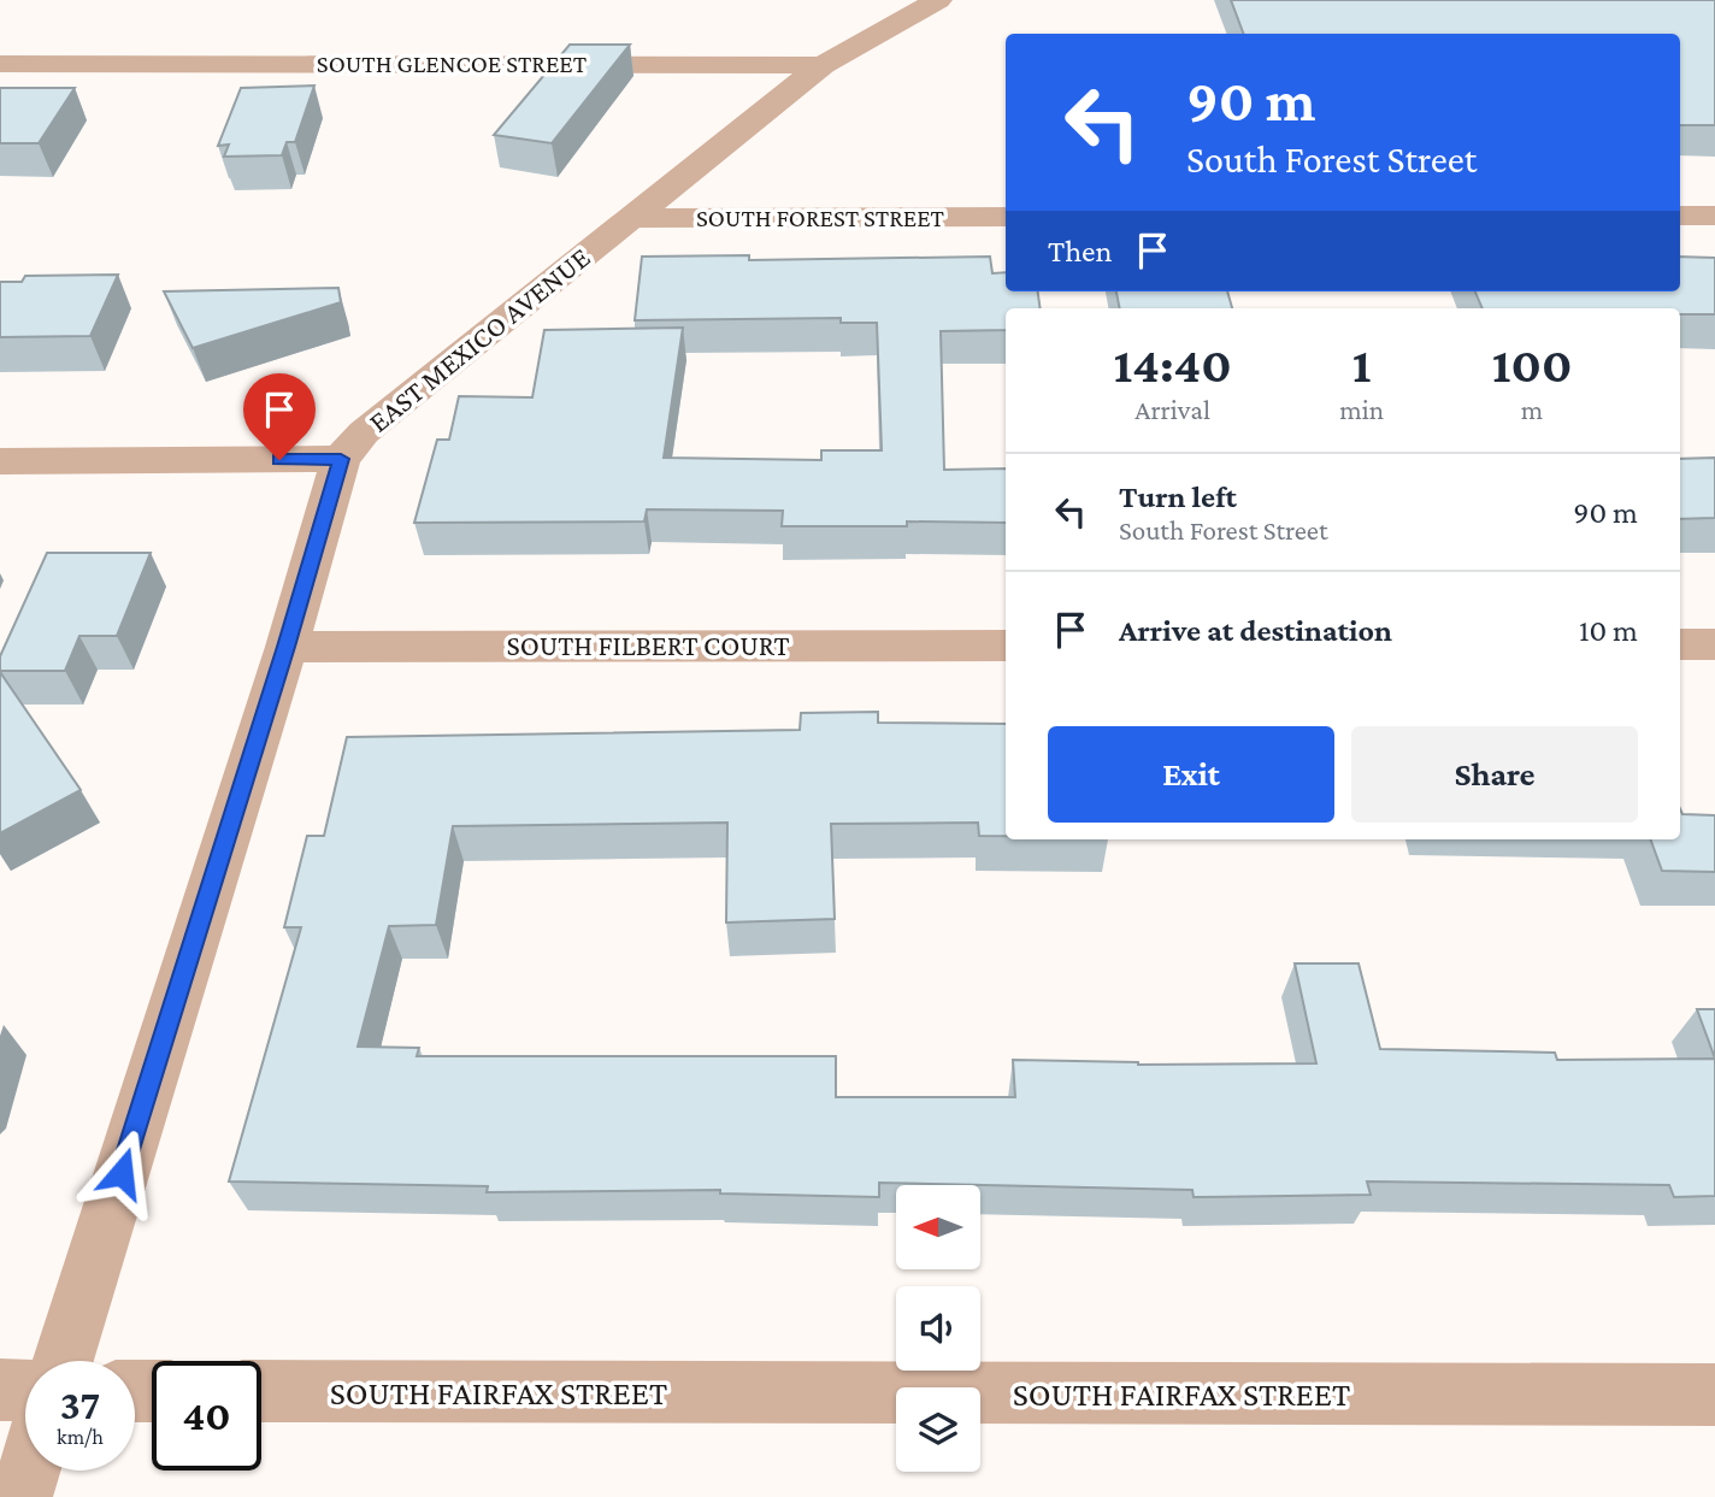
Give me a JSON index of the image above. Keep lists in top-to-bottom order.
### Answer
{
  "streets": {
    "street": [
      "SOUTH GLENCOE STREET",
      "SOUTH FOREST STREET",
      "EAST MEXICO AVENUE",
      "SOUTH FILBERT COURT",
      "SOUTH FAIRFAX STREET"
    ]
  },
  "crossings": [
    ["SOUTH GLENCOE STREET", "EAST MEXICO AVENUE"],
    ["SOUTH FOREST STREET", "EAST MEXICO AVENUE"],
    ["EAST MEXICO AVENUE", "SOUTH FILBERT COURT"]
  ],
  "north": "left",
  "page": {
    "turn": ["90 m", "South Forest Street"],
    "then": "Then",
    "eta": [
      "14:40",
      "Arrival",
      "1",
      "min",
      "100",
      "m"
    ],
    "list": [
      {
        "name": "Turn left",
        "note": "South Forest Street",
        "value": "90 m"
      },
      {
        "name": "Arrive at destination",
        "value": "10 m"
      }
    ],
    "buttons": ["Exit", "Share"],
    "speed": "37 km/h",
    "limit": "40"
  }
}
